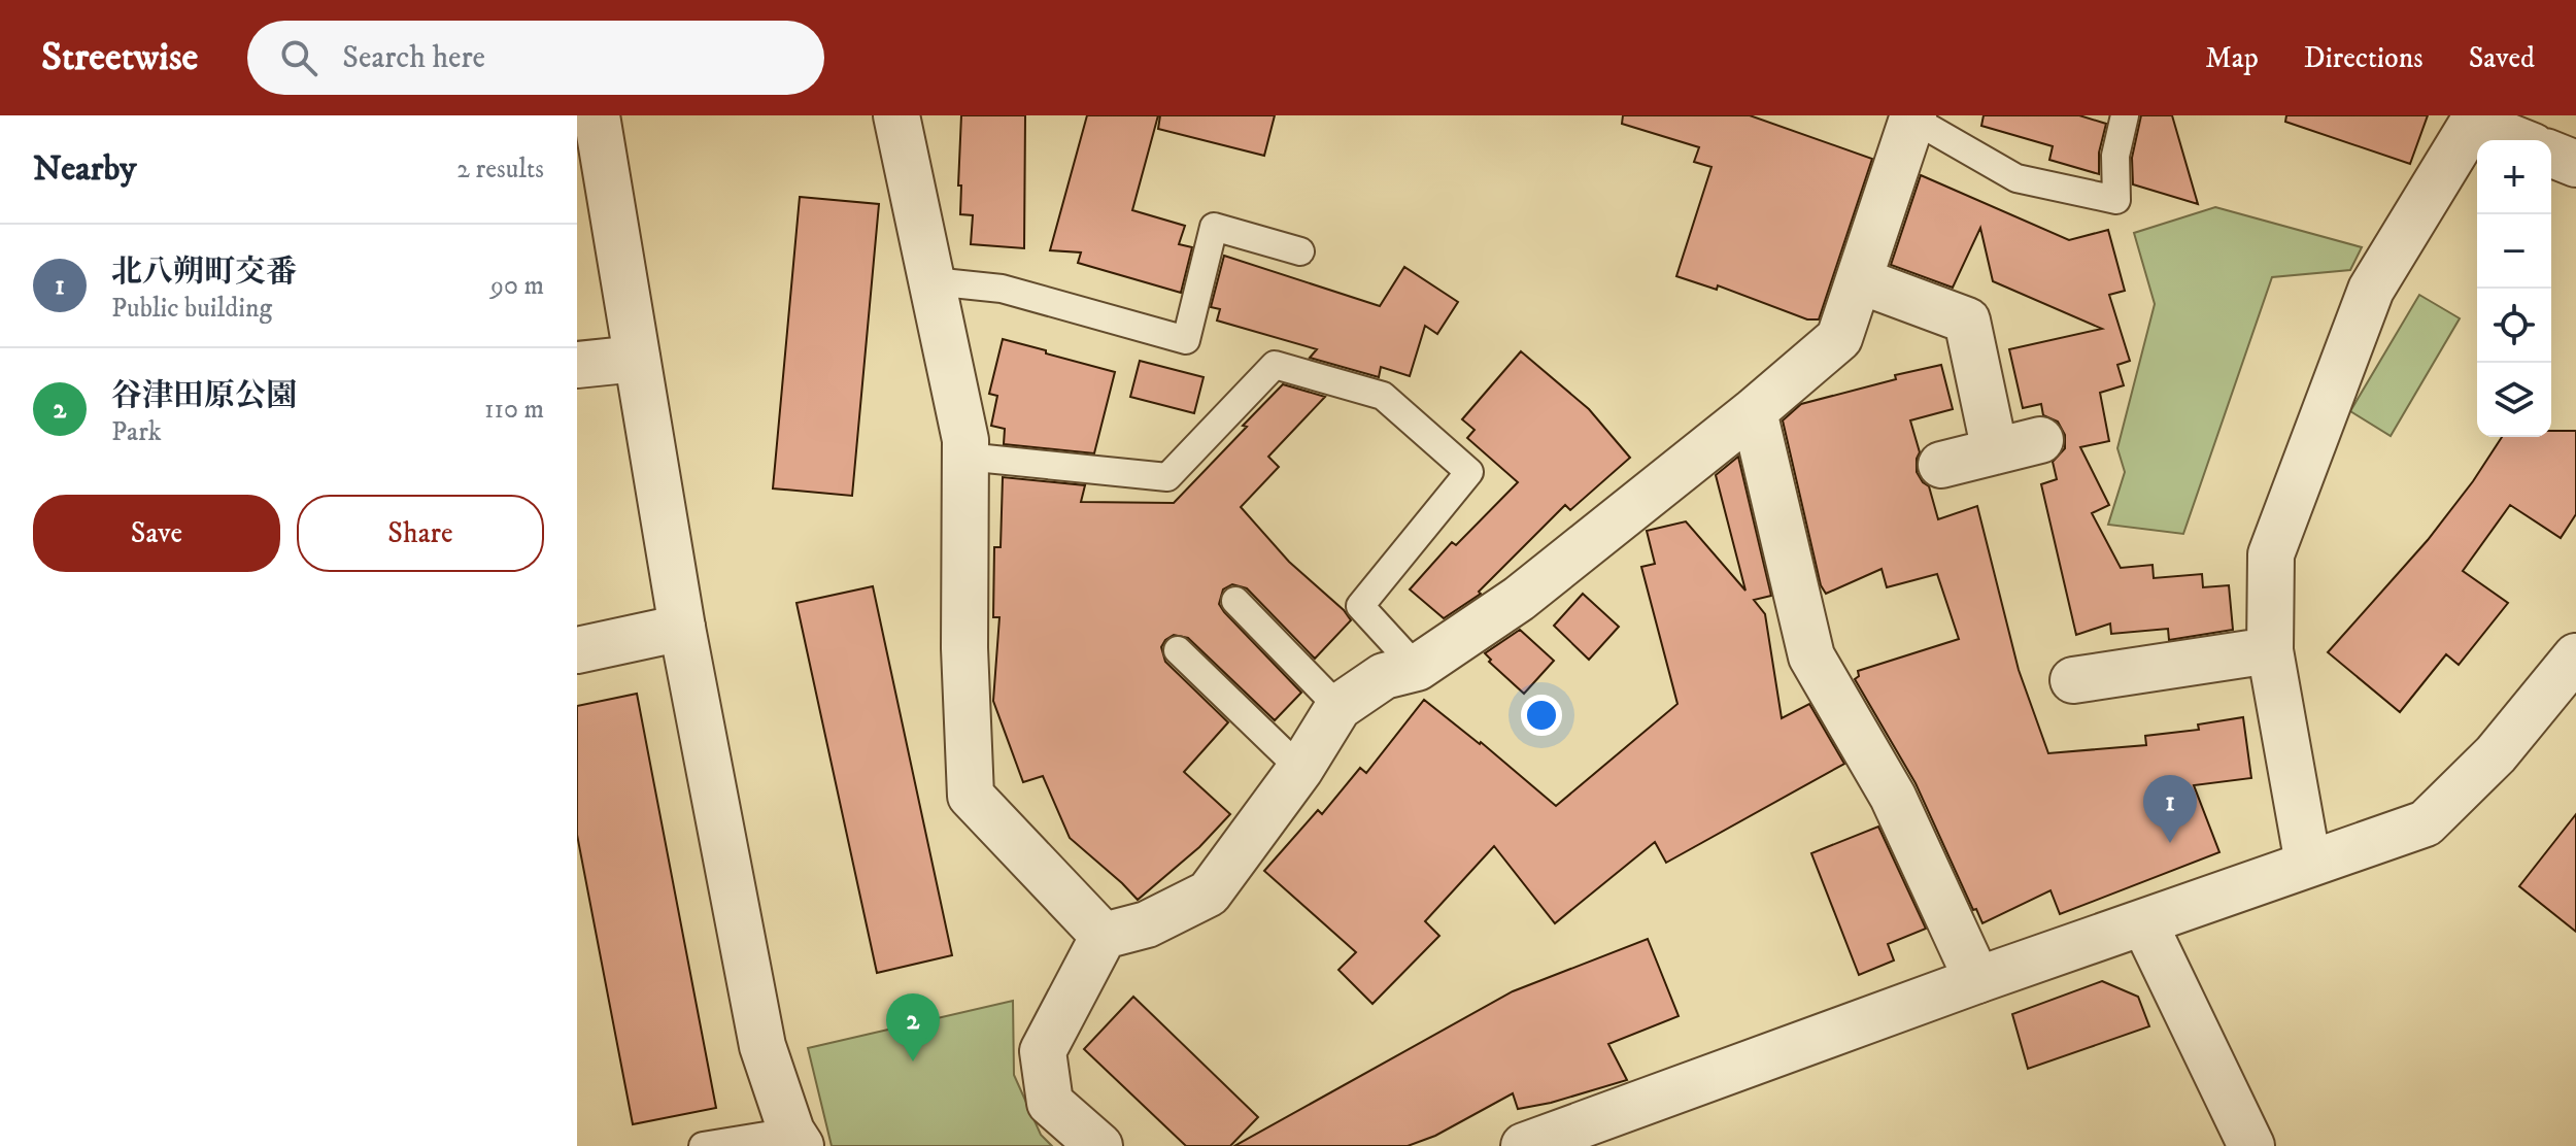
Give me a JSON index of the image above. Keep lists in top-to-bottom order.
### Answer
{
  "page": {
    "header": "Streetwise",
    "search": "Search here",
    "nav": ["Map", "Directions", "Saved"],
    "heading": ["Nearby", "2 results"],
    "map_buttons": ["+", "−"],
    "list": [
      {
        "mark": "1",
        "name": "北八朔町交番",
        "note": "Public building",
        "value": "90 m"
      },
      {
        "mark": "2",
        "name": "谷津田原公園",
        "note": "Park",
        "value": "110 m"
      }
    ],
    "buttons": ["Save", "Share"],
    "pins": ["1", "2"]
  }
}
